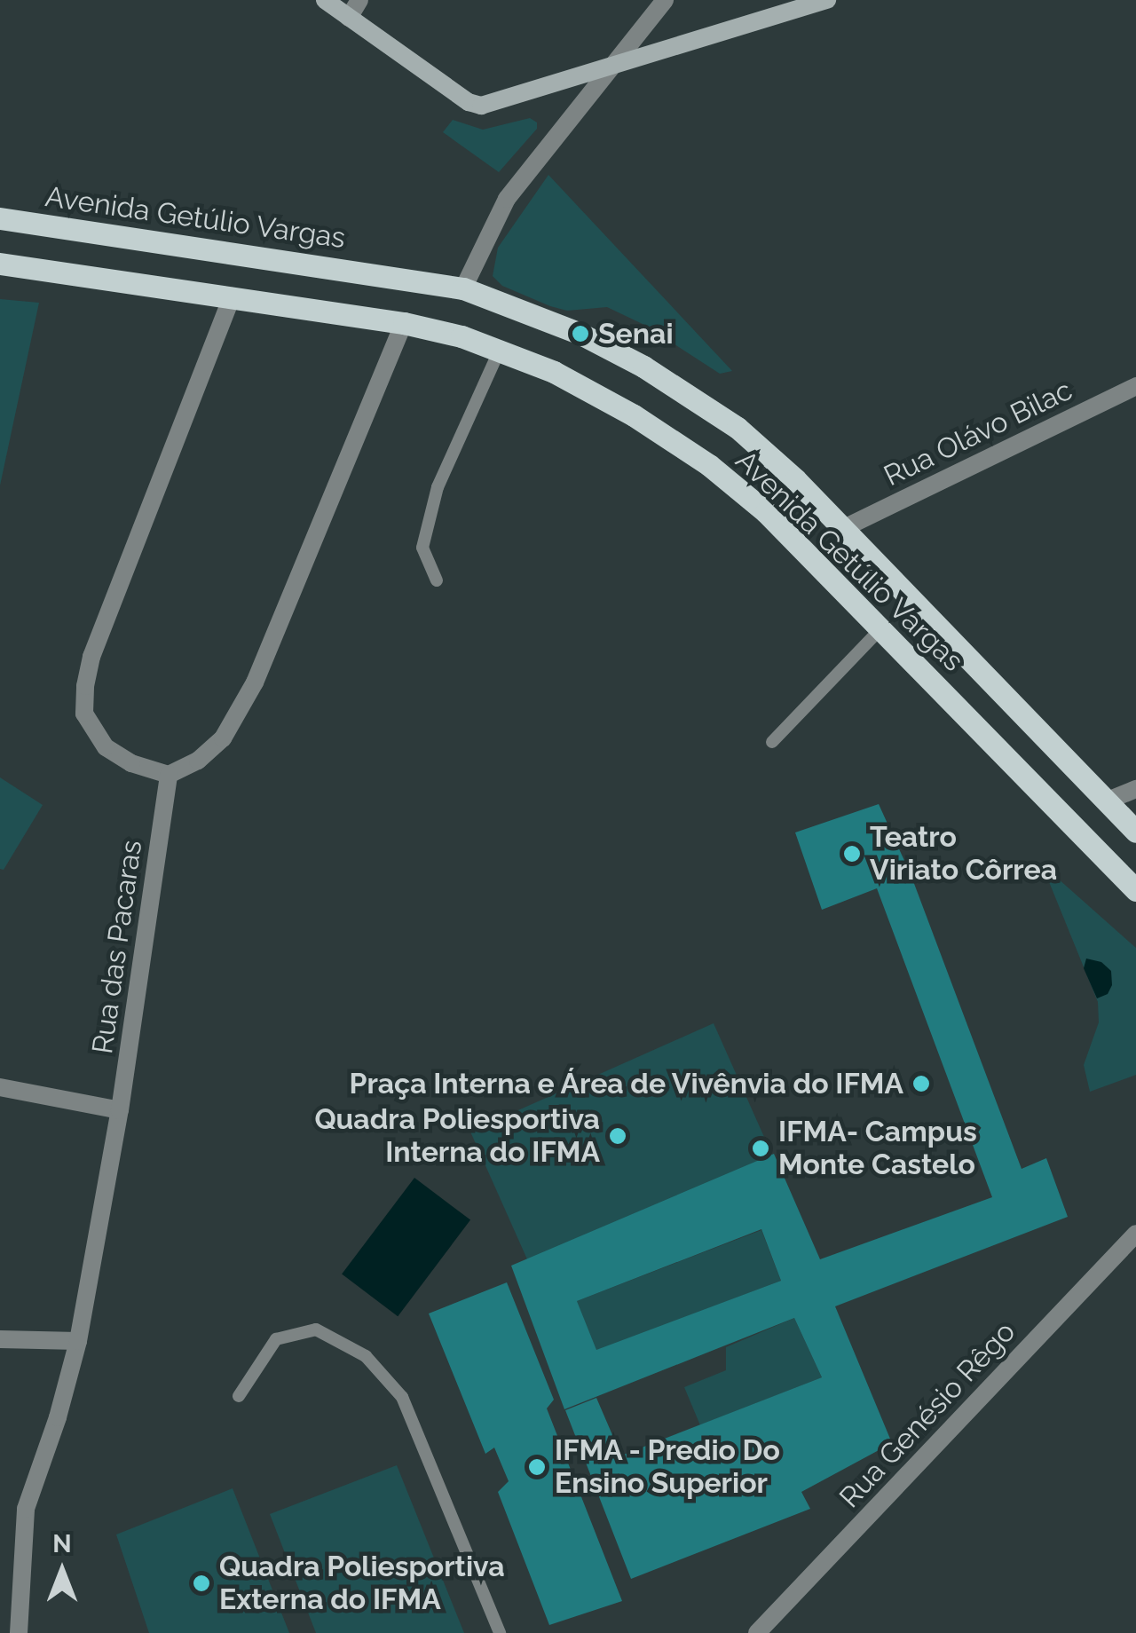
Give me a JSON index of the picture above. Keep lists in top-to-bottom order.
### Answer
{
  "streets": {
    "main road": ["Avenida Getúlio Vargas"],
    "street": ["Rua Olávo Bilac", "Rua das Pacaras", "Rua Genésio Rêgo"]
  },
  "crossings": [
    ["Avenida Getúlio Vargas", "Rua Olávo Bilac"]
  ],
  "places": [
    "Senai",
    "Teatro Viriato Côrrea",
    "Praça Interna e Área de Vivênvia do IFMA",
    "Quadra Poliesportiva Interna do IFMA",
    "IFMA- Campus Monte Castelo",
    "IFMA - Predio Do Ensino Superior",
    "Quadra Poliesportiva Externa do IFMA"
  ],
  "north": "top"
}
